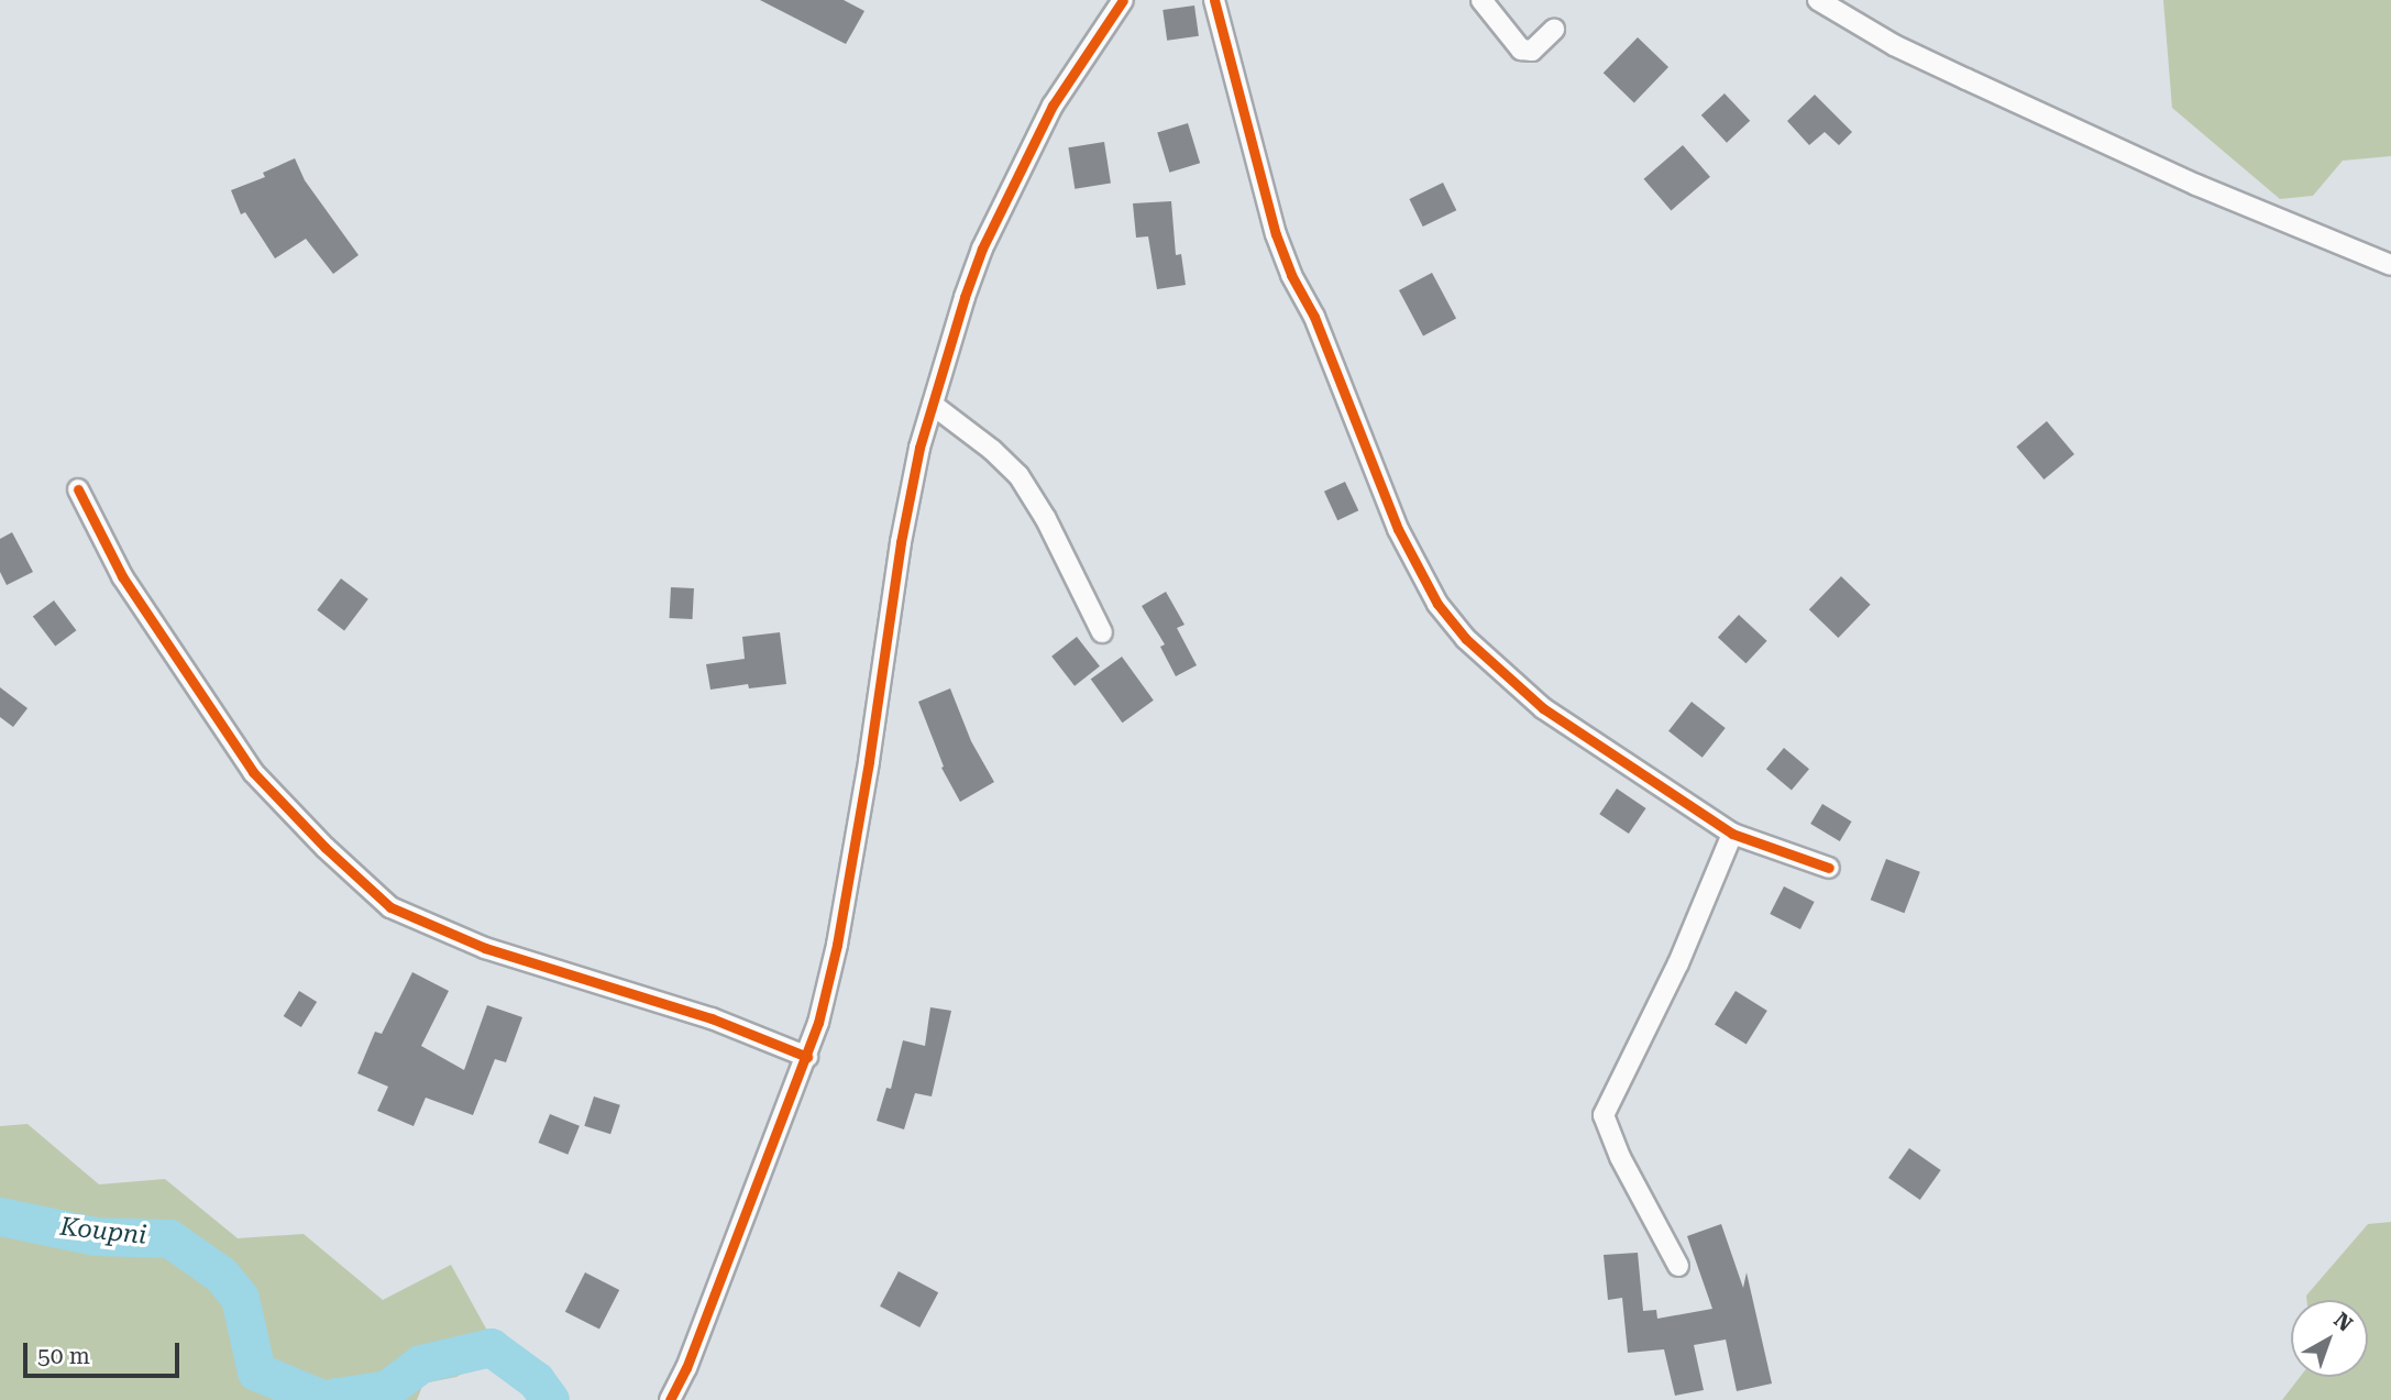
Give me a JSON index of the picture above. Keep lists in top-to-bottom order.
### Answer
{
  "water": ["Koupni"],
  "scale_bar": "50 m",
  "north": "top right"
}
